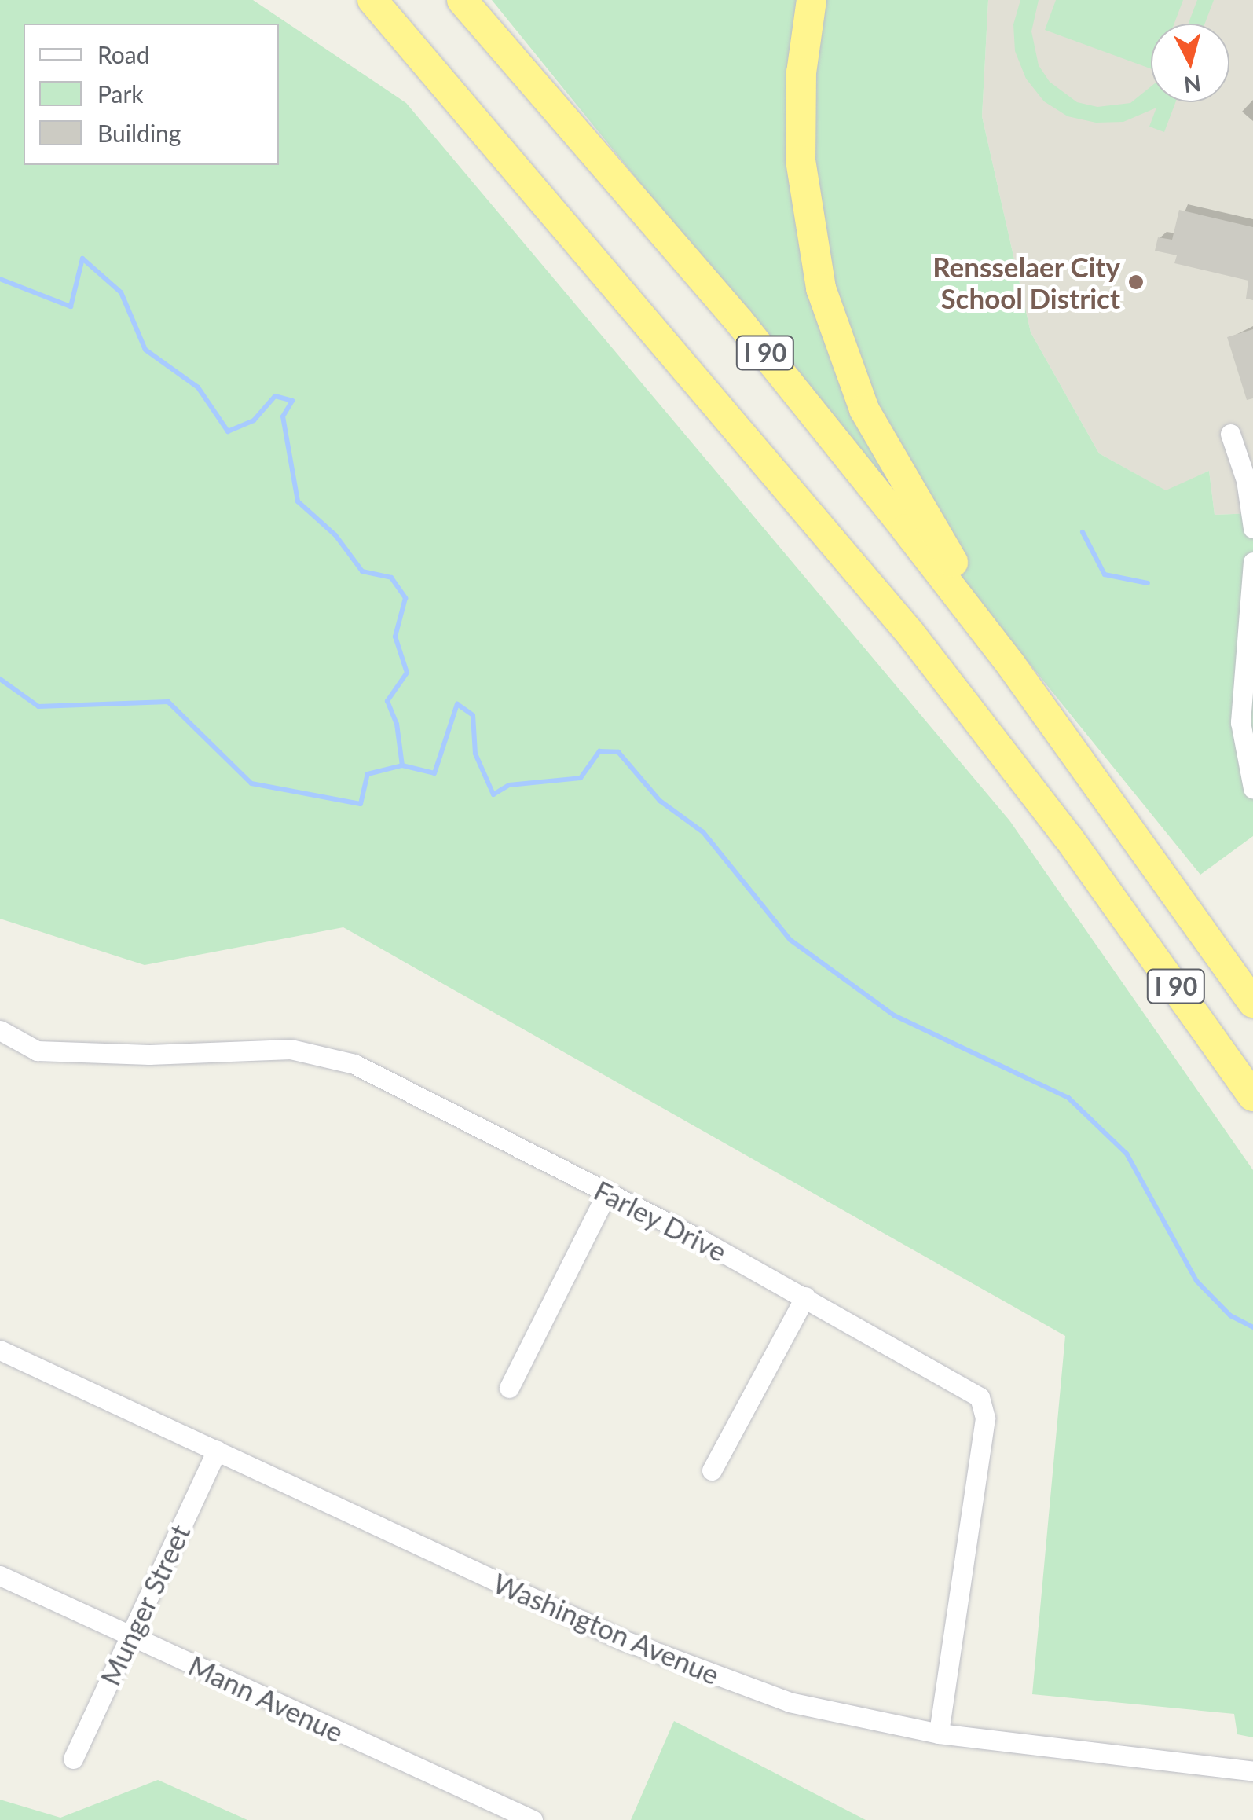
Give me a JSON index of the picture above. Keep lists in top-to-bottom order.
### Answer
{
  "streets": {
    "highway": ["I 90"],
    "street": [
      "Farley Drive",
      "Munger Street",
      "Washington Avenue",
      "Mann Avenue"
    ]
  },
  "crossings": [
    ["Farley Drive", "Washington Avenue"],
    ["Munger Street", "Washington Avenue"],
    ["Munger Street", "Mann Avenue"]
  ],
  "places": ["Rensselaer City School District"],
  "legend": ["Road", "Park", "Building"],
  "north": "bottom"
}
